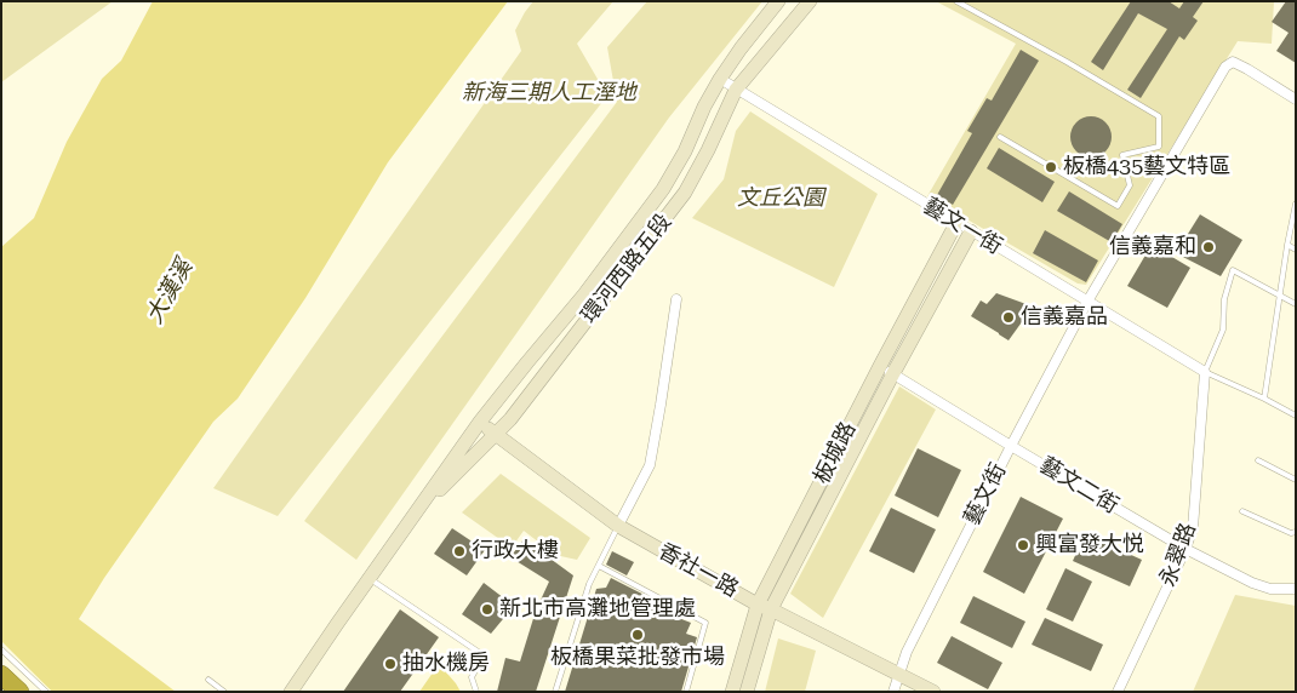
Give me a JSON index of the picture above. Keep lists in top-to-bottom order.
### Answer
{
  "streets": {
    "street": [
      "藝文一街",
      "環河西路五段",
      "板城路",
      "藝文二街",
      "藝文街",
      "永翠路",
      "香社一路"
    ]
  },
  "crossings": [
    ["藝文一街", "環河西路五段"],
    ["藝文一街", "板城路"],
    ["藝文一街", "藝文街"],
    ["藝文一街", "永翠路"],
    ["環河西路五段", "香社一路"],
    ["板城路", "藝文二街"],
    ["板城路", "香社一路"],
    ["藝文二街", "藝文街"],
    ["藝文二街", "永翠路"],
    ["藝文街", "香社一路"]
  ],
  "water": ["大漢溪"],
  "parks": ["新海三期人工溼地", "文丘公園"],
  "places": [
    "板橋435藝文特區",
    "信義嘉和",
    "信義嘉品",
    "興富發大悦",
    "行政大樓",
    "新北市高灘地管理處",
    "板橋果菜批發市場",
    "抽水機房"
  ]
}
